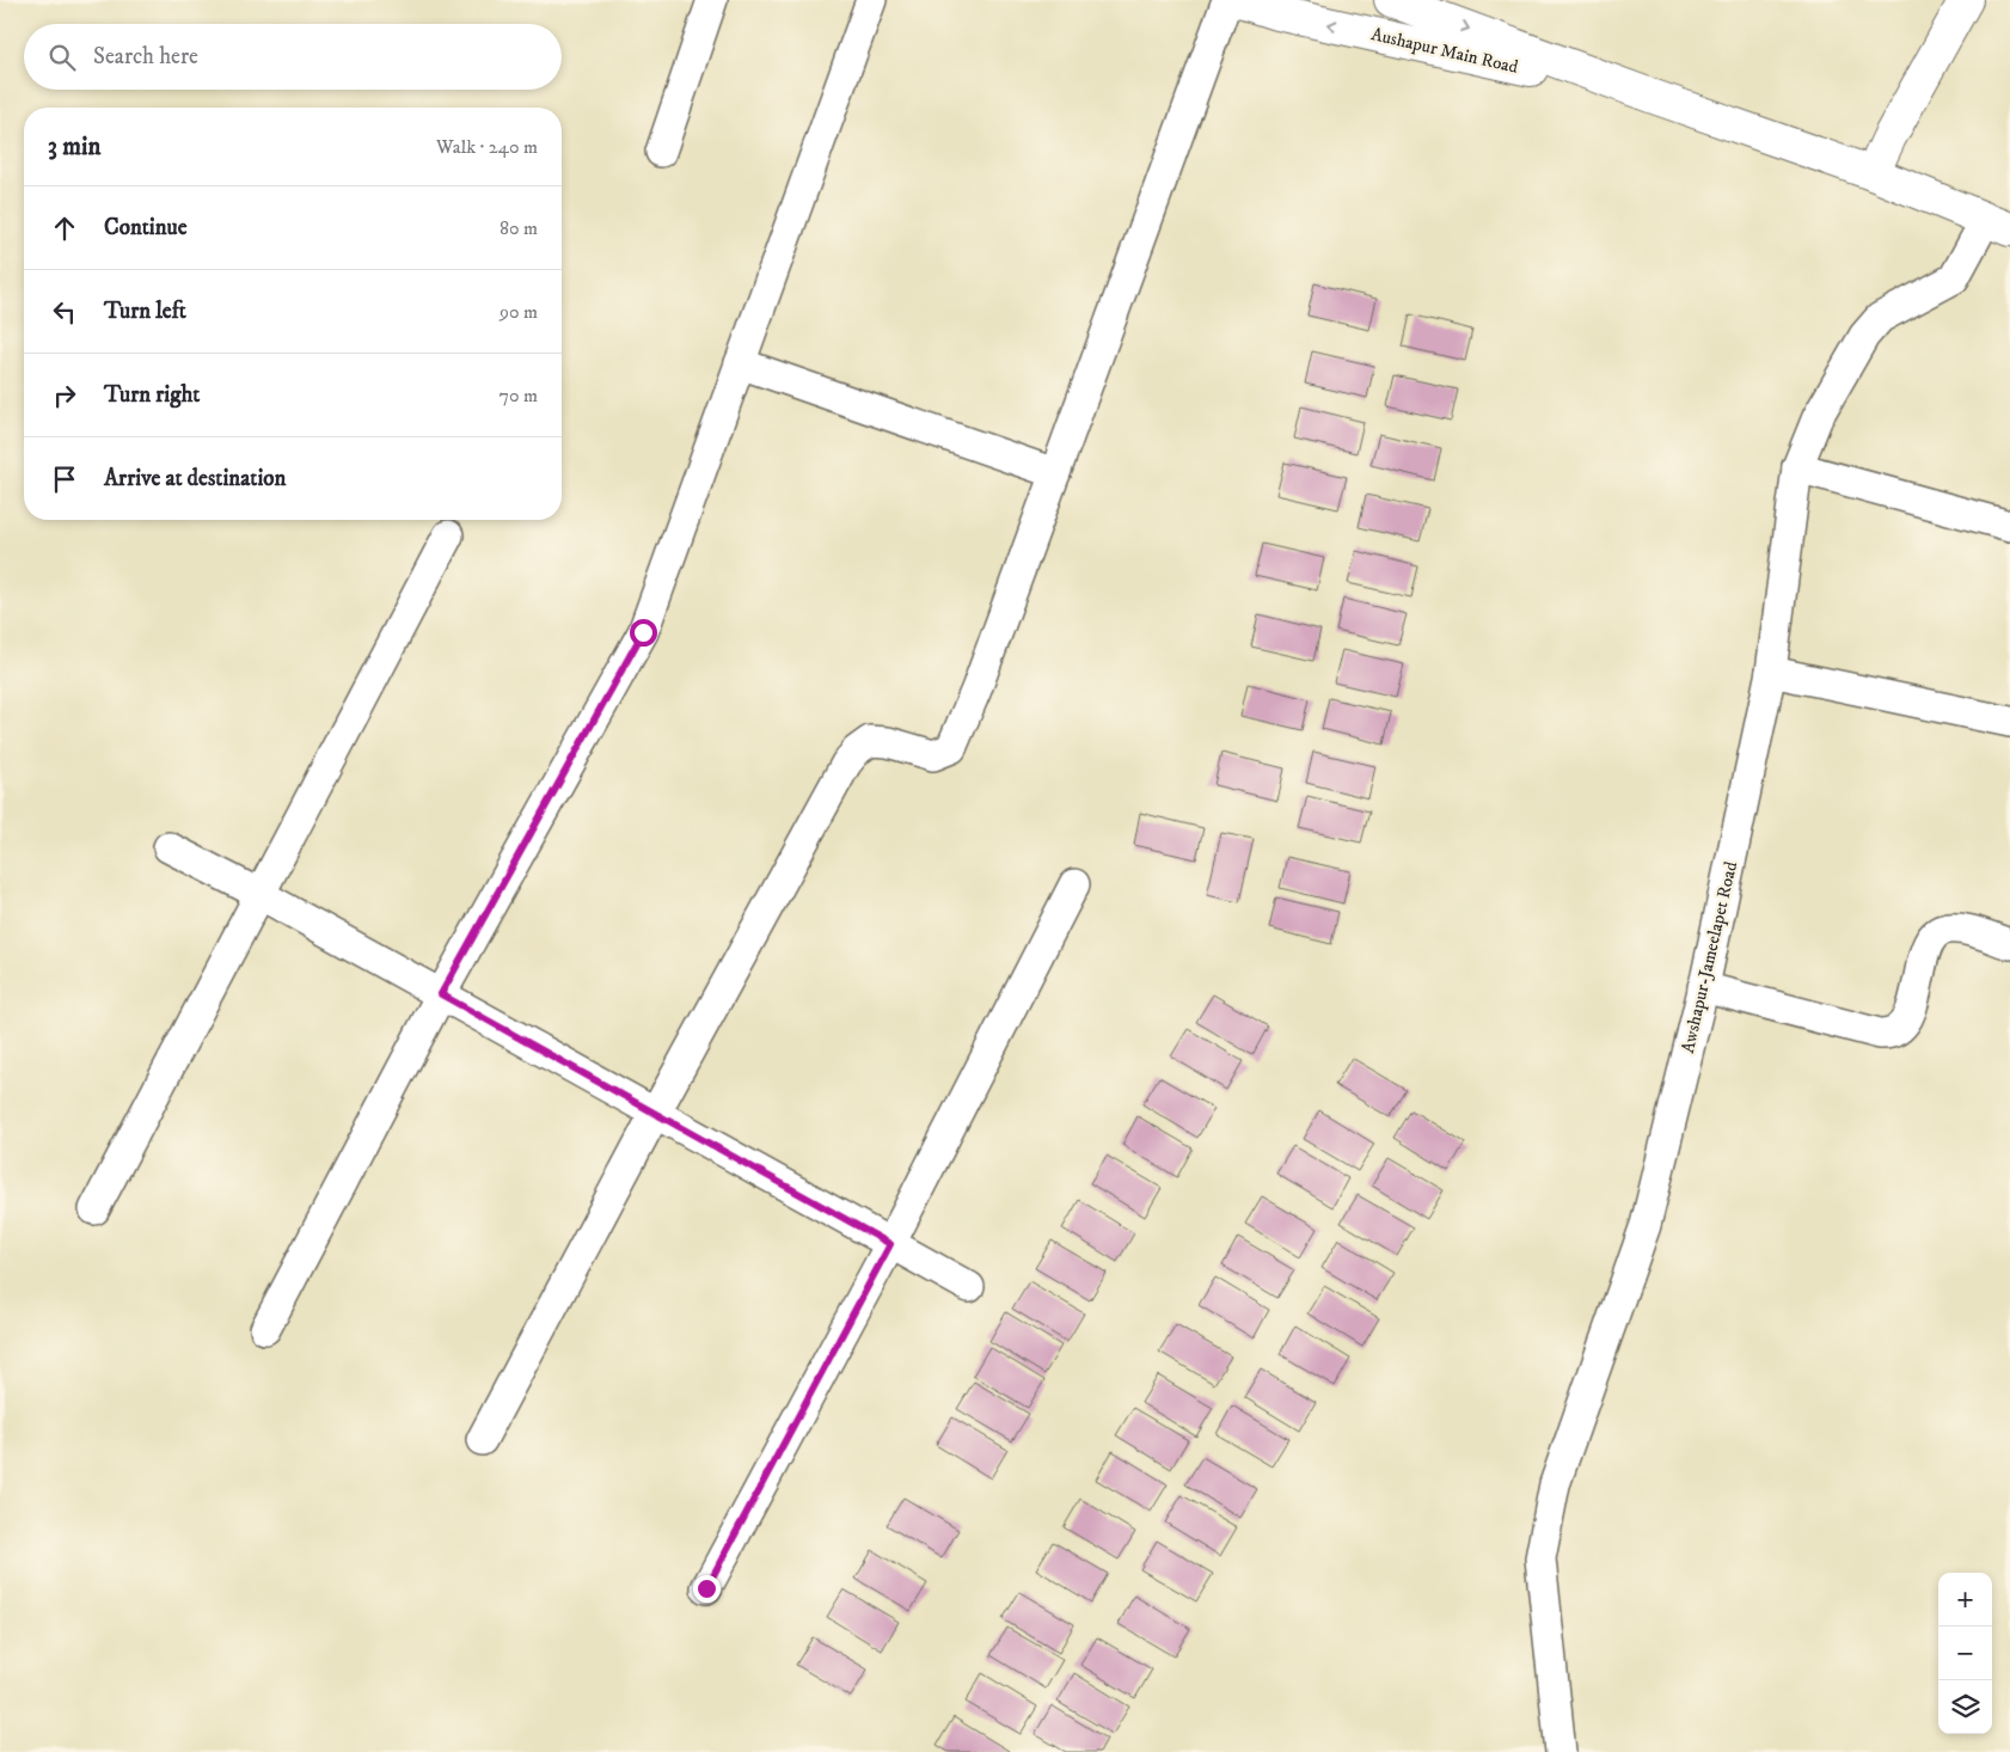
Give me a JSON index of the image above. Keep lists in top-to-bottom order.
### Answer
{
  "streets": {
    "street": ["Aushapur Main Road", "Awshapur-Jameelapet Road"]
  },
  "crossings": [
    ["Aushapur Main Road", "Awshapur-Jameelapet Road"]
  ],
  "page": {
    "search": "Search here",
    "heading": ["3 min", "Walk · 240 m"],
    "list": [
      ["Continue", "80 m"],
      ["Turn left", "90 m"],
      ["Turn right", "70 m"],
      "Arrive at destination"
    ],
    "map_buttons": ["+", "−"]
  }
}
